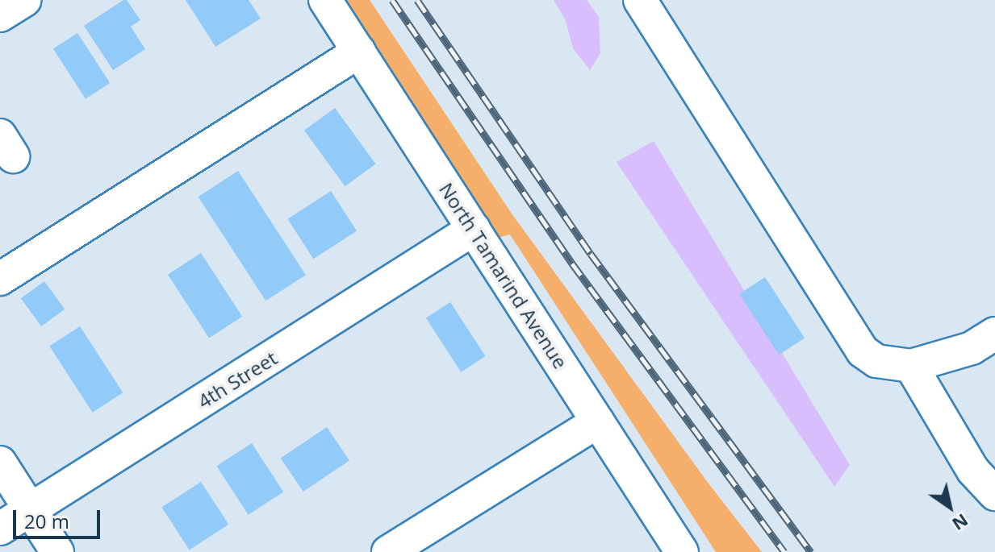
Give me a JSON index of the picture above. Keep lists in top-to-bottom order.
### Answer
{
  "streets": {
    "street": ["North Tamarind Avenue", "4th Street"]
  },
  "crossings": [
    ["North Tamarind Avenue", "4th Street"]
  ],
  "scale_bar": "20 m",
  "north": "bottom right"
}
